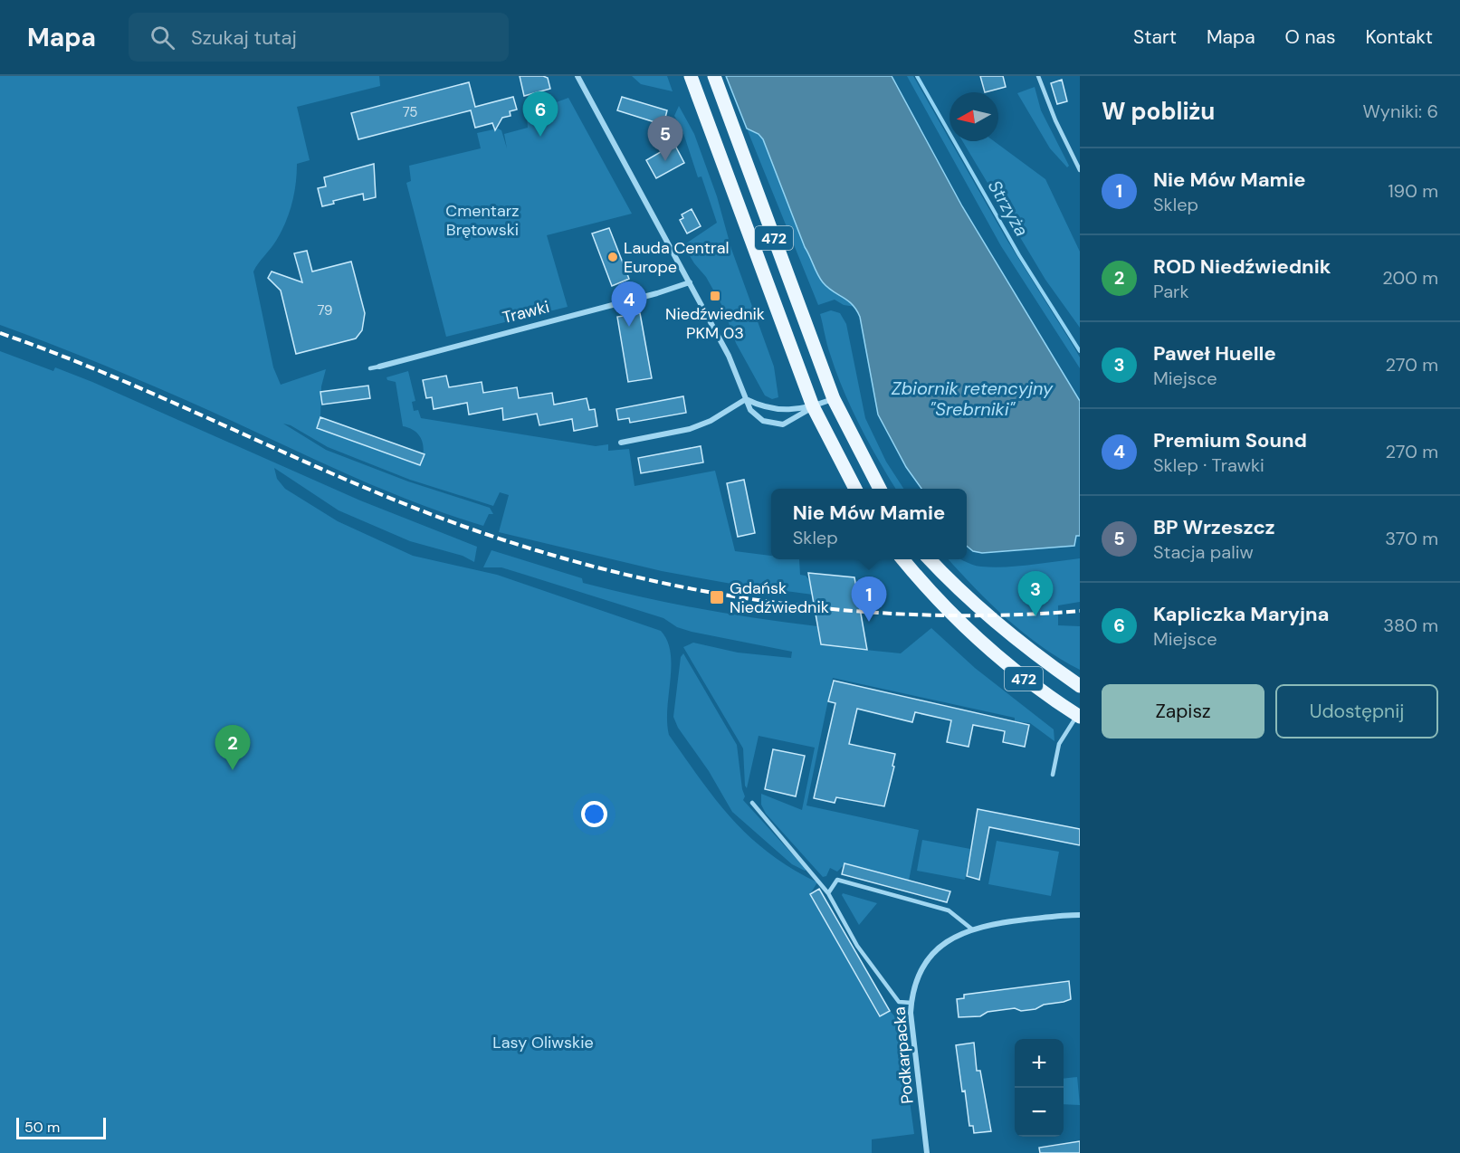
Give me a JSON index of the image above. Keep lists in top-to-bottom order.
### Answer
{
  "streets": {
    "main road": ["472"],
    "street": ["Trawki", "Podkarpacka"]
  },
  "water": ["Strzyża", "Zbiornik retencyjny \"Srebrniki\""],
  "parks": ["Cmentarz Brętowski", "Lasy Oliwskie"],
  "places": {
    "other": ["Lauda Central Europe"],
    "transit": ["Niedźwiednik PKM 03", "Gdańsk Niedźwiednik"]
  },
  "house_numbers": ["75", "79"],
  "scale_bar": "50 m",
  "north": "left",
  "page": {
    "header": "Mapa",
    "search": "Szukaj tutaj",
    "nav": [
      "Start",
      "Mapa",
      "O nas",
      "Kontakt"
    ],
    "heading": ["W pobliżu", "Wyniki: 6"],
    "pins": [
      "6",
      "5",
      "4",
      "3",
      "1",
      "2"
    ],
    "list": [
      {
        "mark": "1",
        "name": "Nie Mów Mamie",
        "note": "Sklep",
        "value": "190 m"
      },
      {
        "mark": "2",
        "name": "ROD Niedźwiednik",
        "note": "Park",
        "value": "200 m"
      },
      {
        "mark": "3",
        "name": "Paweł Huelle",
        "note": "Miejsce",
        "value": "270 m"
      },
      {
        "mark": "4",
        "name": "Premium Sound",
        "note": "Sklep · Trawki",
        "value": "270 m"
      },
      {
        "mark": "5",
        "name": "BP Wrzeszcz",
        "note": "Stacja paliw",
        "value": "370 m"
      },
      {
        "mark": "6",
        "name": "Kapliczka Maryjna",
        "note": "Miejsce",
        "value": "380 m"
      }
    ],
    "popup": ["Nie Mów Mamie", "Sklep"],
    "buttons": ["Zapisz", "Udostępnij"],
    "map_buttons": ["+", "−"],
    "scale": "50 m"
  }
}
